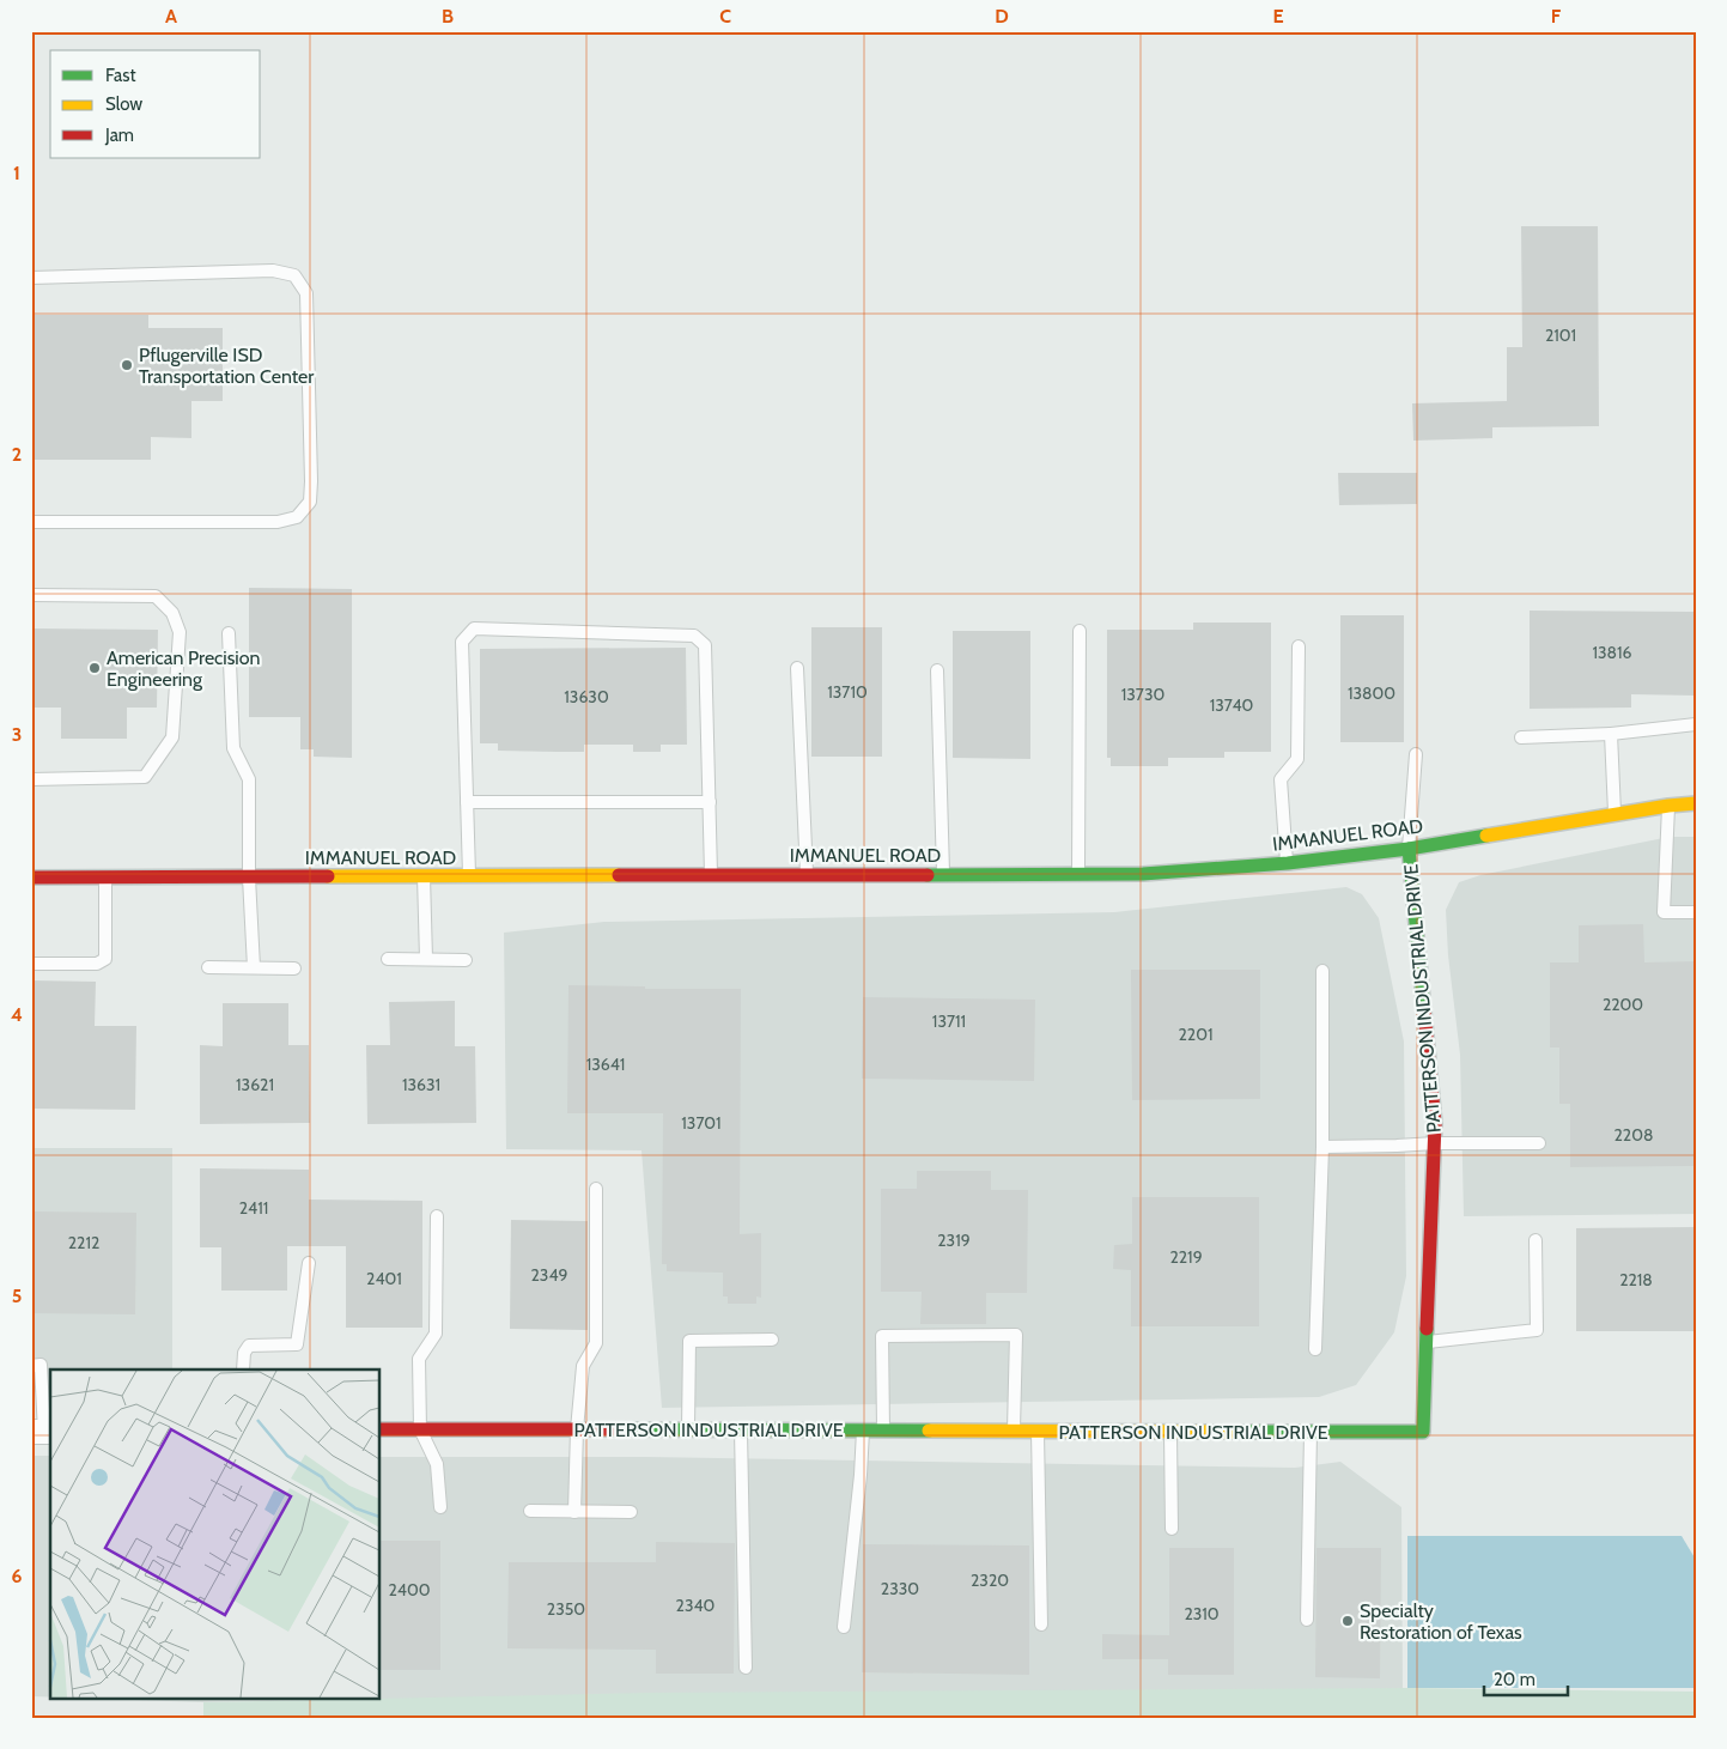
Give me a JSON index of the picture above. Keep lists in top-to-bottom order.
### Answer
{
  "streets": {
    "street": ["IMMANUEL ROAD", "PATTERSON INDUSTRIAL DRIVE"]
  },
  "crossings": [
    ["IMMANUEL ROAD", "PATTERSON INDUSTRIAL DRIVE"]
  ],
  "places": ["Pflugerville ISD Transportation Center", "American Precision Engineering", "Specialty Restoration of Texas"],
  "house_numbers": [
    "2101",
    "13816",
    "13710",
    "13800",
    "13730",
    "13630",
    "13740",
    "2200",
    "13711",
    "2201",
    "13641",
    "13621",
    "13631",
    "13701",
    "2208",
    "2411",
    "2319",
    "2212",
    "2219",
    "2349",
    "2401",
    "2218",
    "2320",
    "2330",
    "2400",
    "2340",
    "2350",
    "2310"
  ],
  "legend": ["Fast", "Slow", "Jam"],
  "scale_bar": "20 m",
  "grid": {
    "columns": [
      "A",
      "B",
      "C",
      "D",
      "E",
      "F"
    ],
    "rows": [
      "1",
      "2",
      "3",
      "4",
      "5",
      "6"
    ]
  }
}
